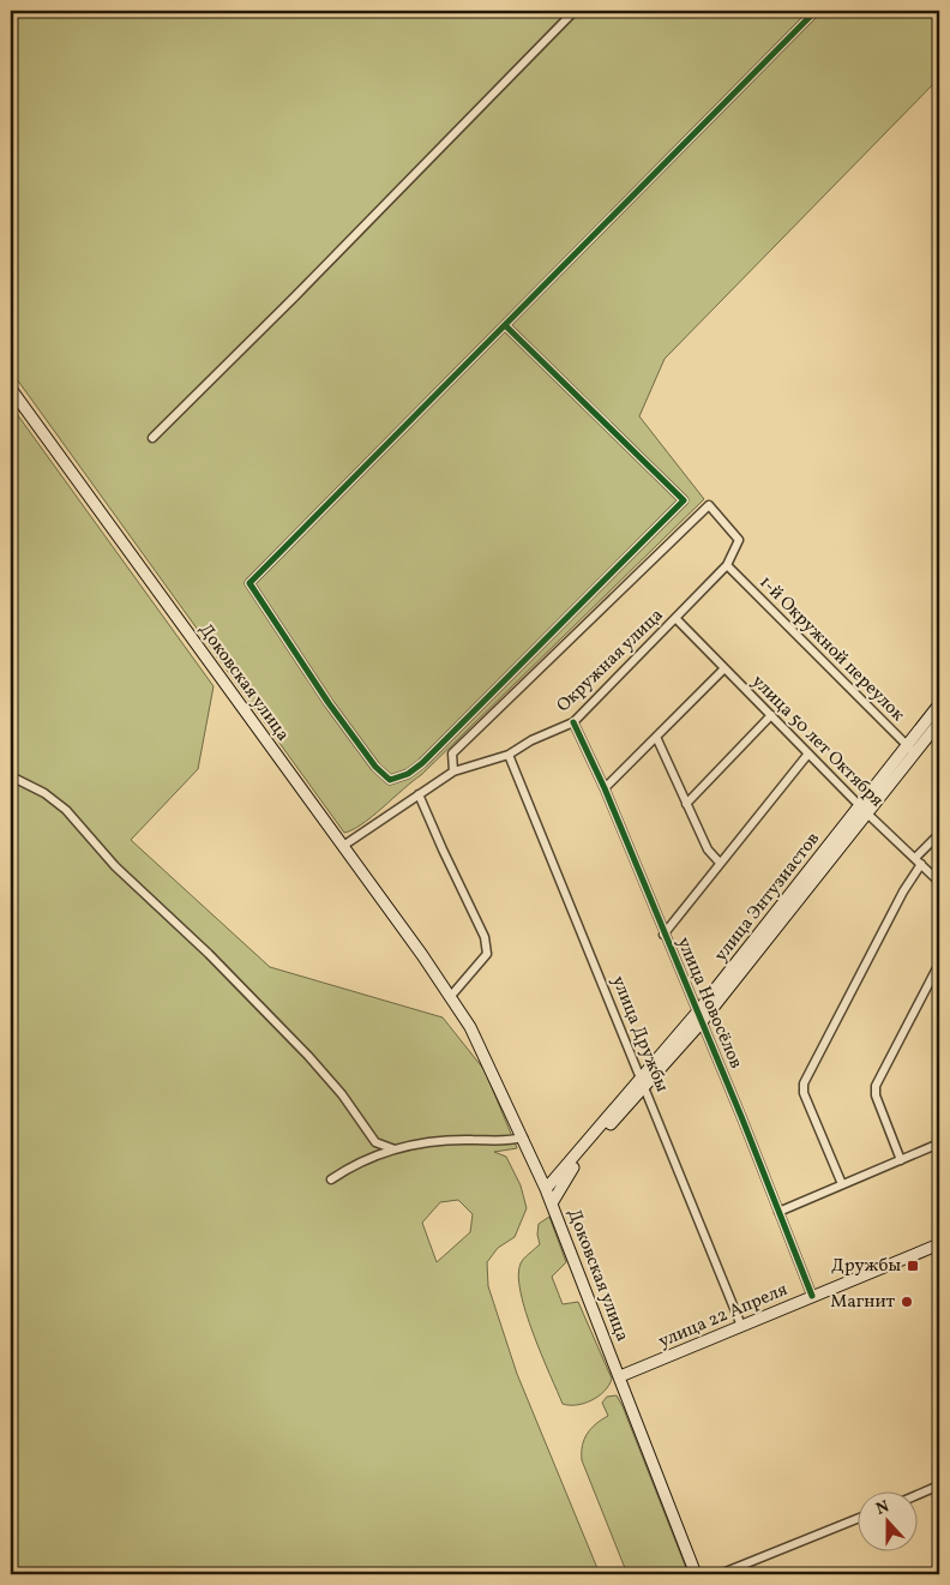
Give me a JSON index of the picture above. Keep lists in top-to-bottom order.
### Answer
{
  "streets": {
    "main road": ["Доковская улица", "улица Энтузиастов", "улица 22 Апреля"],
    "street": [
      "1-й Окружной переулок",
      "Окружная улица",
      "улица 50 лет Октября",
      "улица Новосёлов",
      "улица Дружбы"
    ]
  },
  "crossings": [
    ["1-й Окружной переулок", "Окружная улица"],
    ["1-й Окружной переулок", "улица Энтузиастов"],
    ["Окружная улица", "Доковская улица"],
    ["Окружная улица", "улица 50 лет Октября"],
    ["Окружная улица", "улица Новосёлов"],
    ["Окружная улица", "улица Дружбы"],
    ["Доковская улица", "улица Энтузиастов"],
    ["Доковская улица", "улица 22 Апреля"],
    ["улица 50 лет Октября", "улица Энтузиастов"],
    ["улица Энтузиастов", "улица Новосёлов"],
    ["улица Энтузиастов", "улица Дружбы"],
    ["улица Новосёлов", "улица 22 Апреля"],
    ["улица Дружбы", "улица 22 Апреля"]
  ],
  "places": {
    "transit": ["Дружбы"],
    "other": ["Магнит"]
  },
  "north": "top"
}
